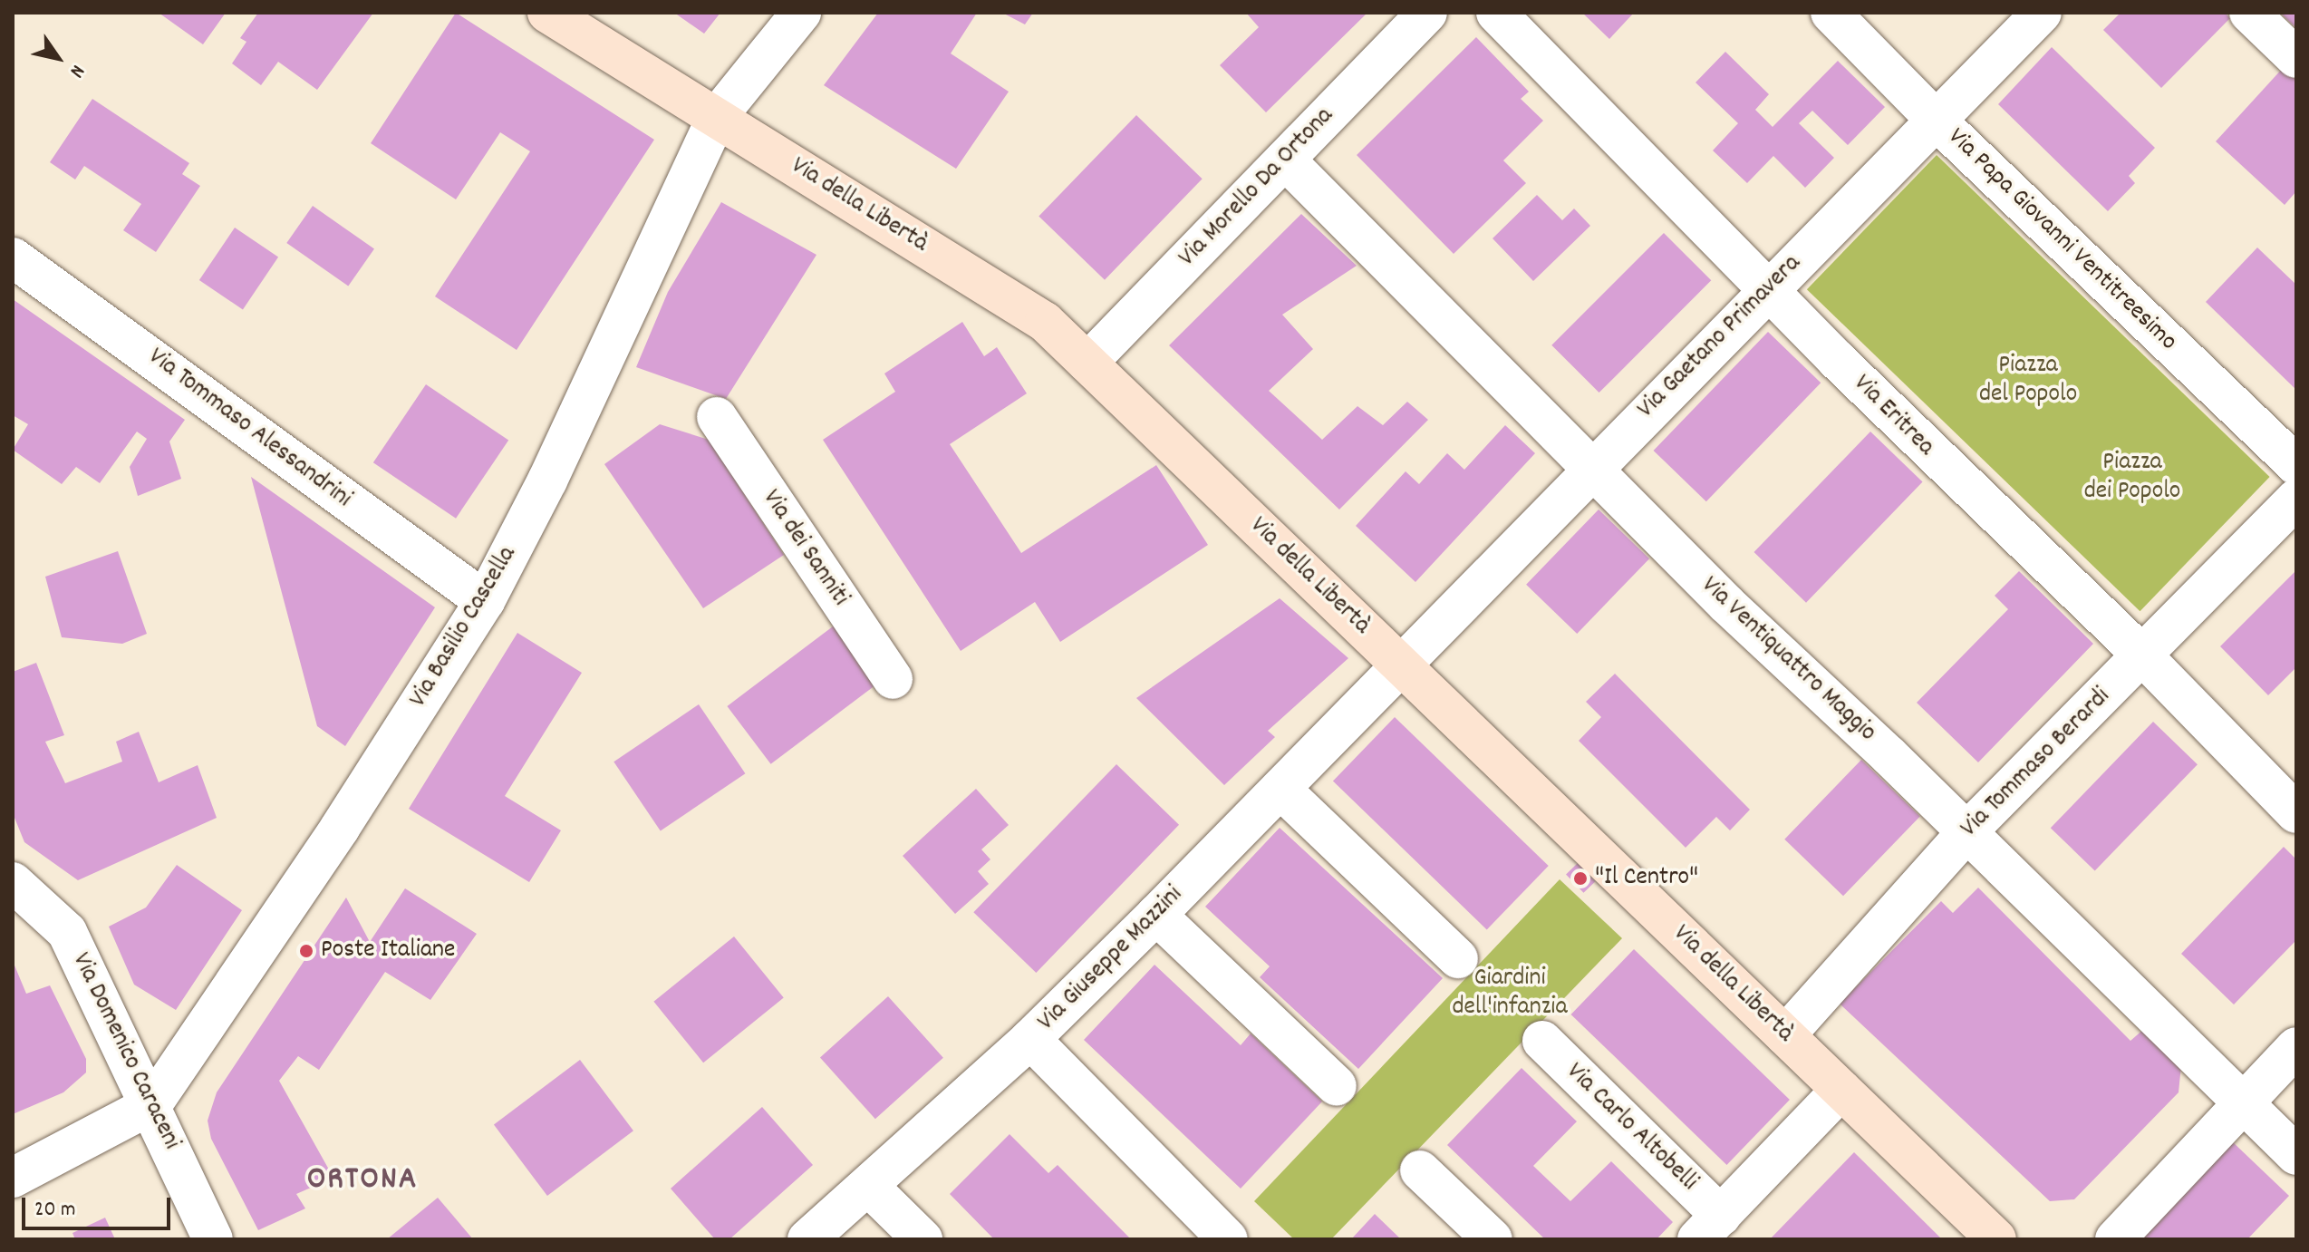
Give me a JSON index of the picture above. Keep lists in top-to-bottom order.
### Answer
{
  "streets": {
    "main road": ["Via della Libertà"],
    "street": [
      "Via Morello Da Ortona",
      "Via Papa Giovanni Ventitreesimo",
      "Via Gaetano Primavera",
      "Via Eritrea",
      "Via Tommaso Alessandrini",
      "Via dei Sanniti",
      "Via Basilio Cascella",
      "Via Ventiquattro Maggio",
      "Via Tommaso Berardi",
      "Via Giuseppe Mazzini",
      "Via Domenico Caraceni",
      "Via Carlo Altobelli"
    ]
  },
  "crossings": [
    ["Via Morello Da Ortona", "Via della Libertà"],
    ["Via Morello Da Ortona", "Via Ventiquattro Maggio"],
    ["Via della Libertà", "Via Gaetano Primavera"],
    ["Via della Libertà", "Via Basilio Cascella"],
    ["Via della Libertà", "Via Tommaso Berardi"],
    ["Via della Libertà", "Via Giuseppe Mazzini"],
    ["Via Papa Giovanni Ventitreesimo", "Via Gaetano Primavera"],
    ["Via Gaetano Primavera", "Via Eritrea"],
    ["Via Gaetano Primavera", "Via Ventiquattro Maggio"],
    ["Via Gaetano Primavera", "Via Giuseppe Mazzini"],
    ["Via Eritrea", "Via Tommaso Berardi"],
    ["Via Tommaso Alessandrini", "Via Basilio Cascella"],
    ["Via Basilio Cascella", "Via Domenico Caraceni"],
    ["Via Ventiquattro Maggio", "Via Tommaso Berardi"]
  ],
  "districts": ["ORTONA"],
  "parks": ["Piazza del Popolo", "Piazza dei Popolo", "Giardini dell'infanzia"],
  "places": ["\"Il Centro\"", "Poste Italiane"],
  "scale_bar": "20 m",
  "north": "bottom right"
}
